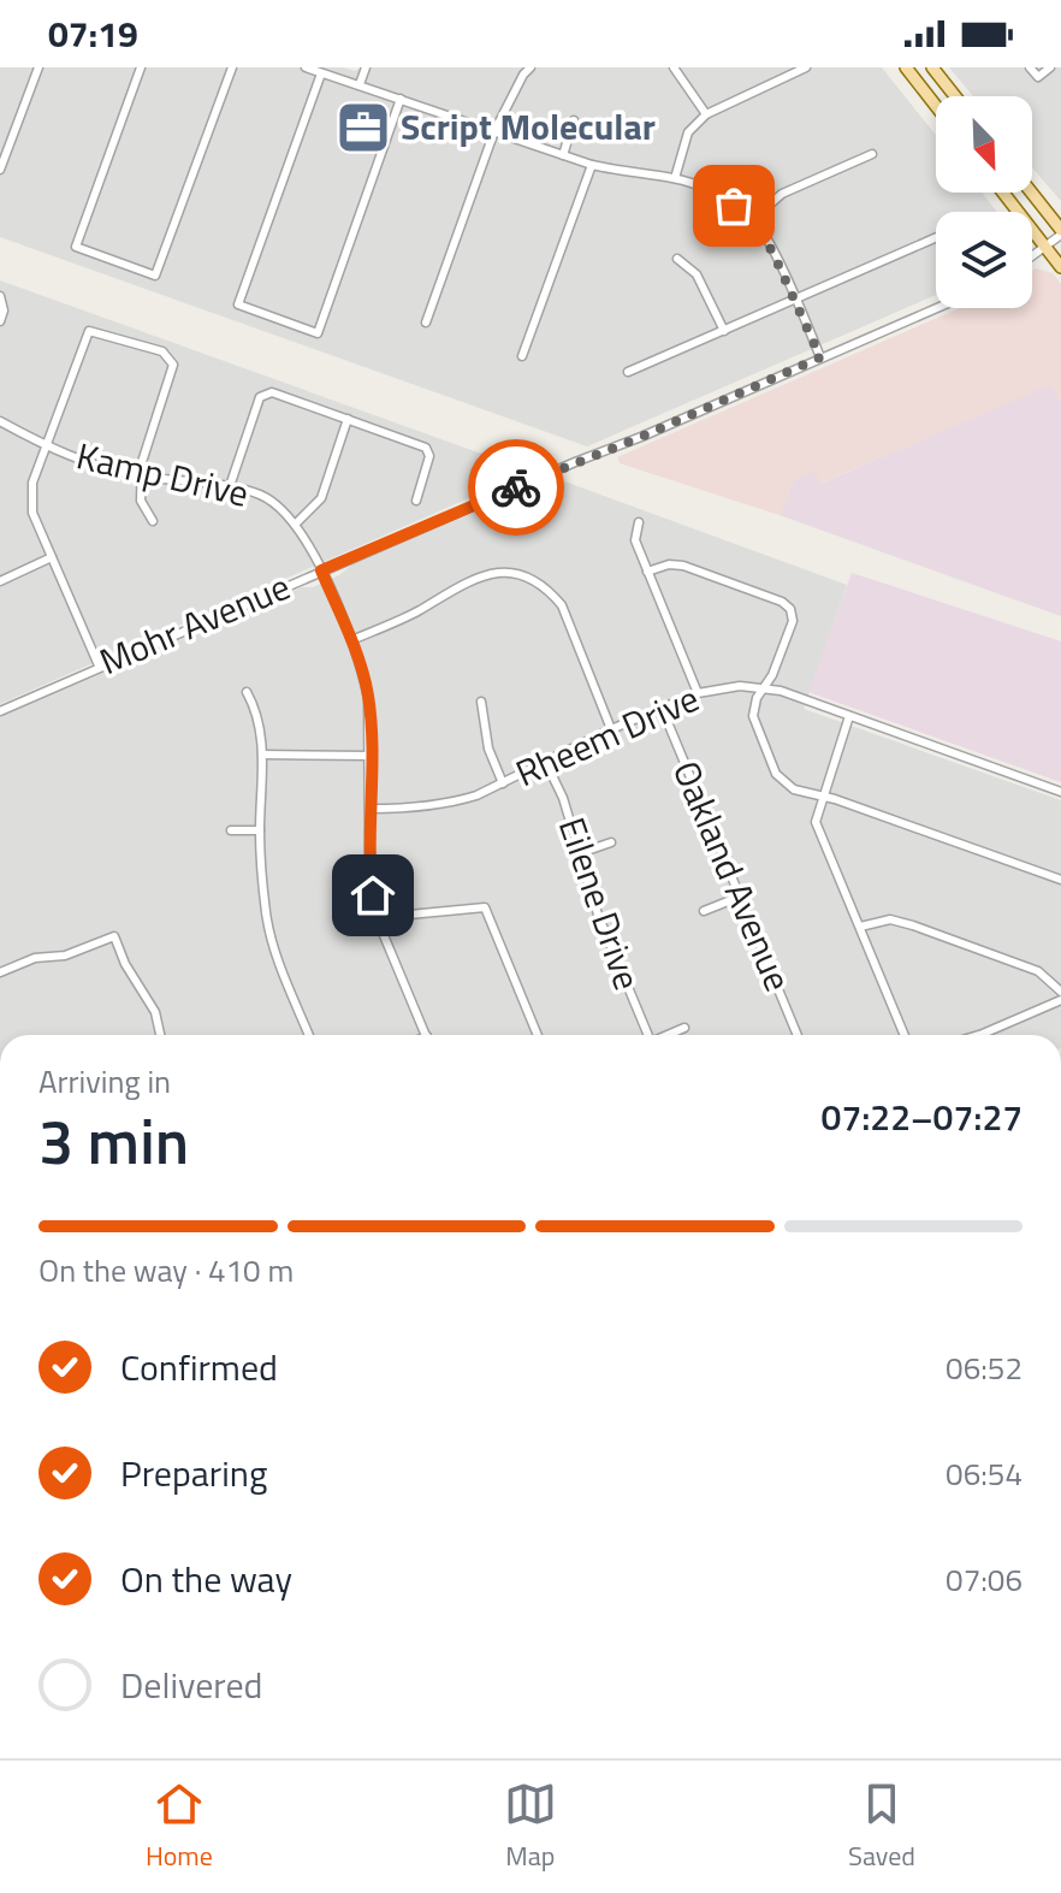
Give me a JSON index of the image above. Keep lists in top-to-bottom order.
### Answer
{
  "streets": {
    "street": [
      "Kamp Drive",
      "Mohr Avenue",
      "Rheem Drive",
      "Oakland Avenue",
      "Eilene Drive"
    ]
  },
  "crossings": [
    ["Kamp Drive", "Mohr Avenue"],
    ["Kamp Drive", "Rheem Drive"],
    ["Rheem Drive", "Oakland Avenue"],
    ["Rheem Drive", "Eilene Drive"]
  ],
  "places": {
    "office": ["Script Molecular"]
  },
  "north": "bottom right",
  "page": {
    "status": "07:19",
    "heading": ["3 min", "Arriving in", "07:22–07:27"],
    "bar": "On the way · 410 m",
    "list": [
      ["Confirmed", "06:52"],
      ["Preparing", "06:54"],
      ["On the way", "07:06"],
      "Delivered"
    ],
    "tabs": ["Home", "Map", "Saved"]
  }
}
